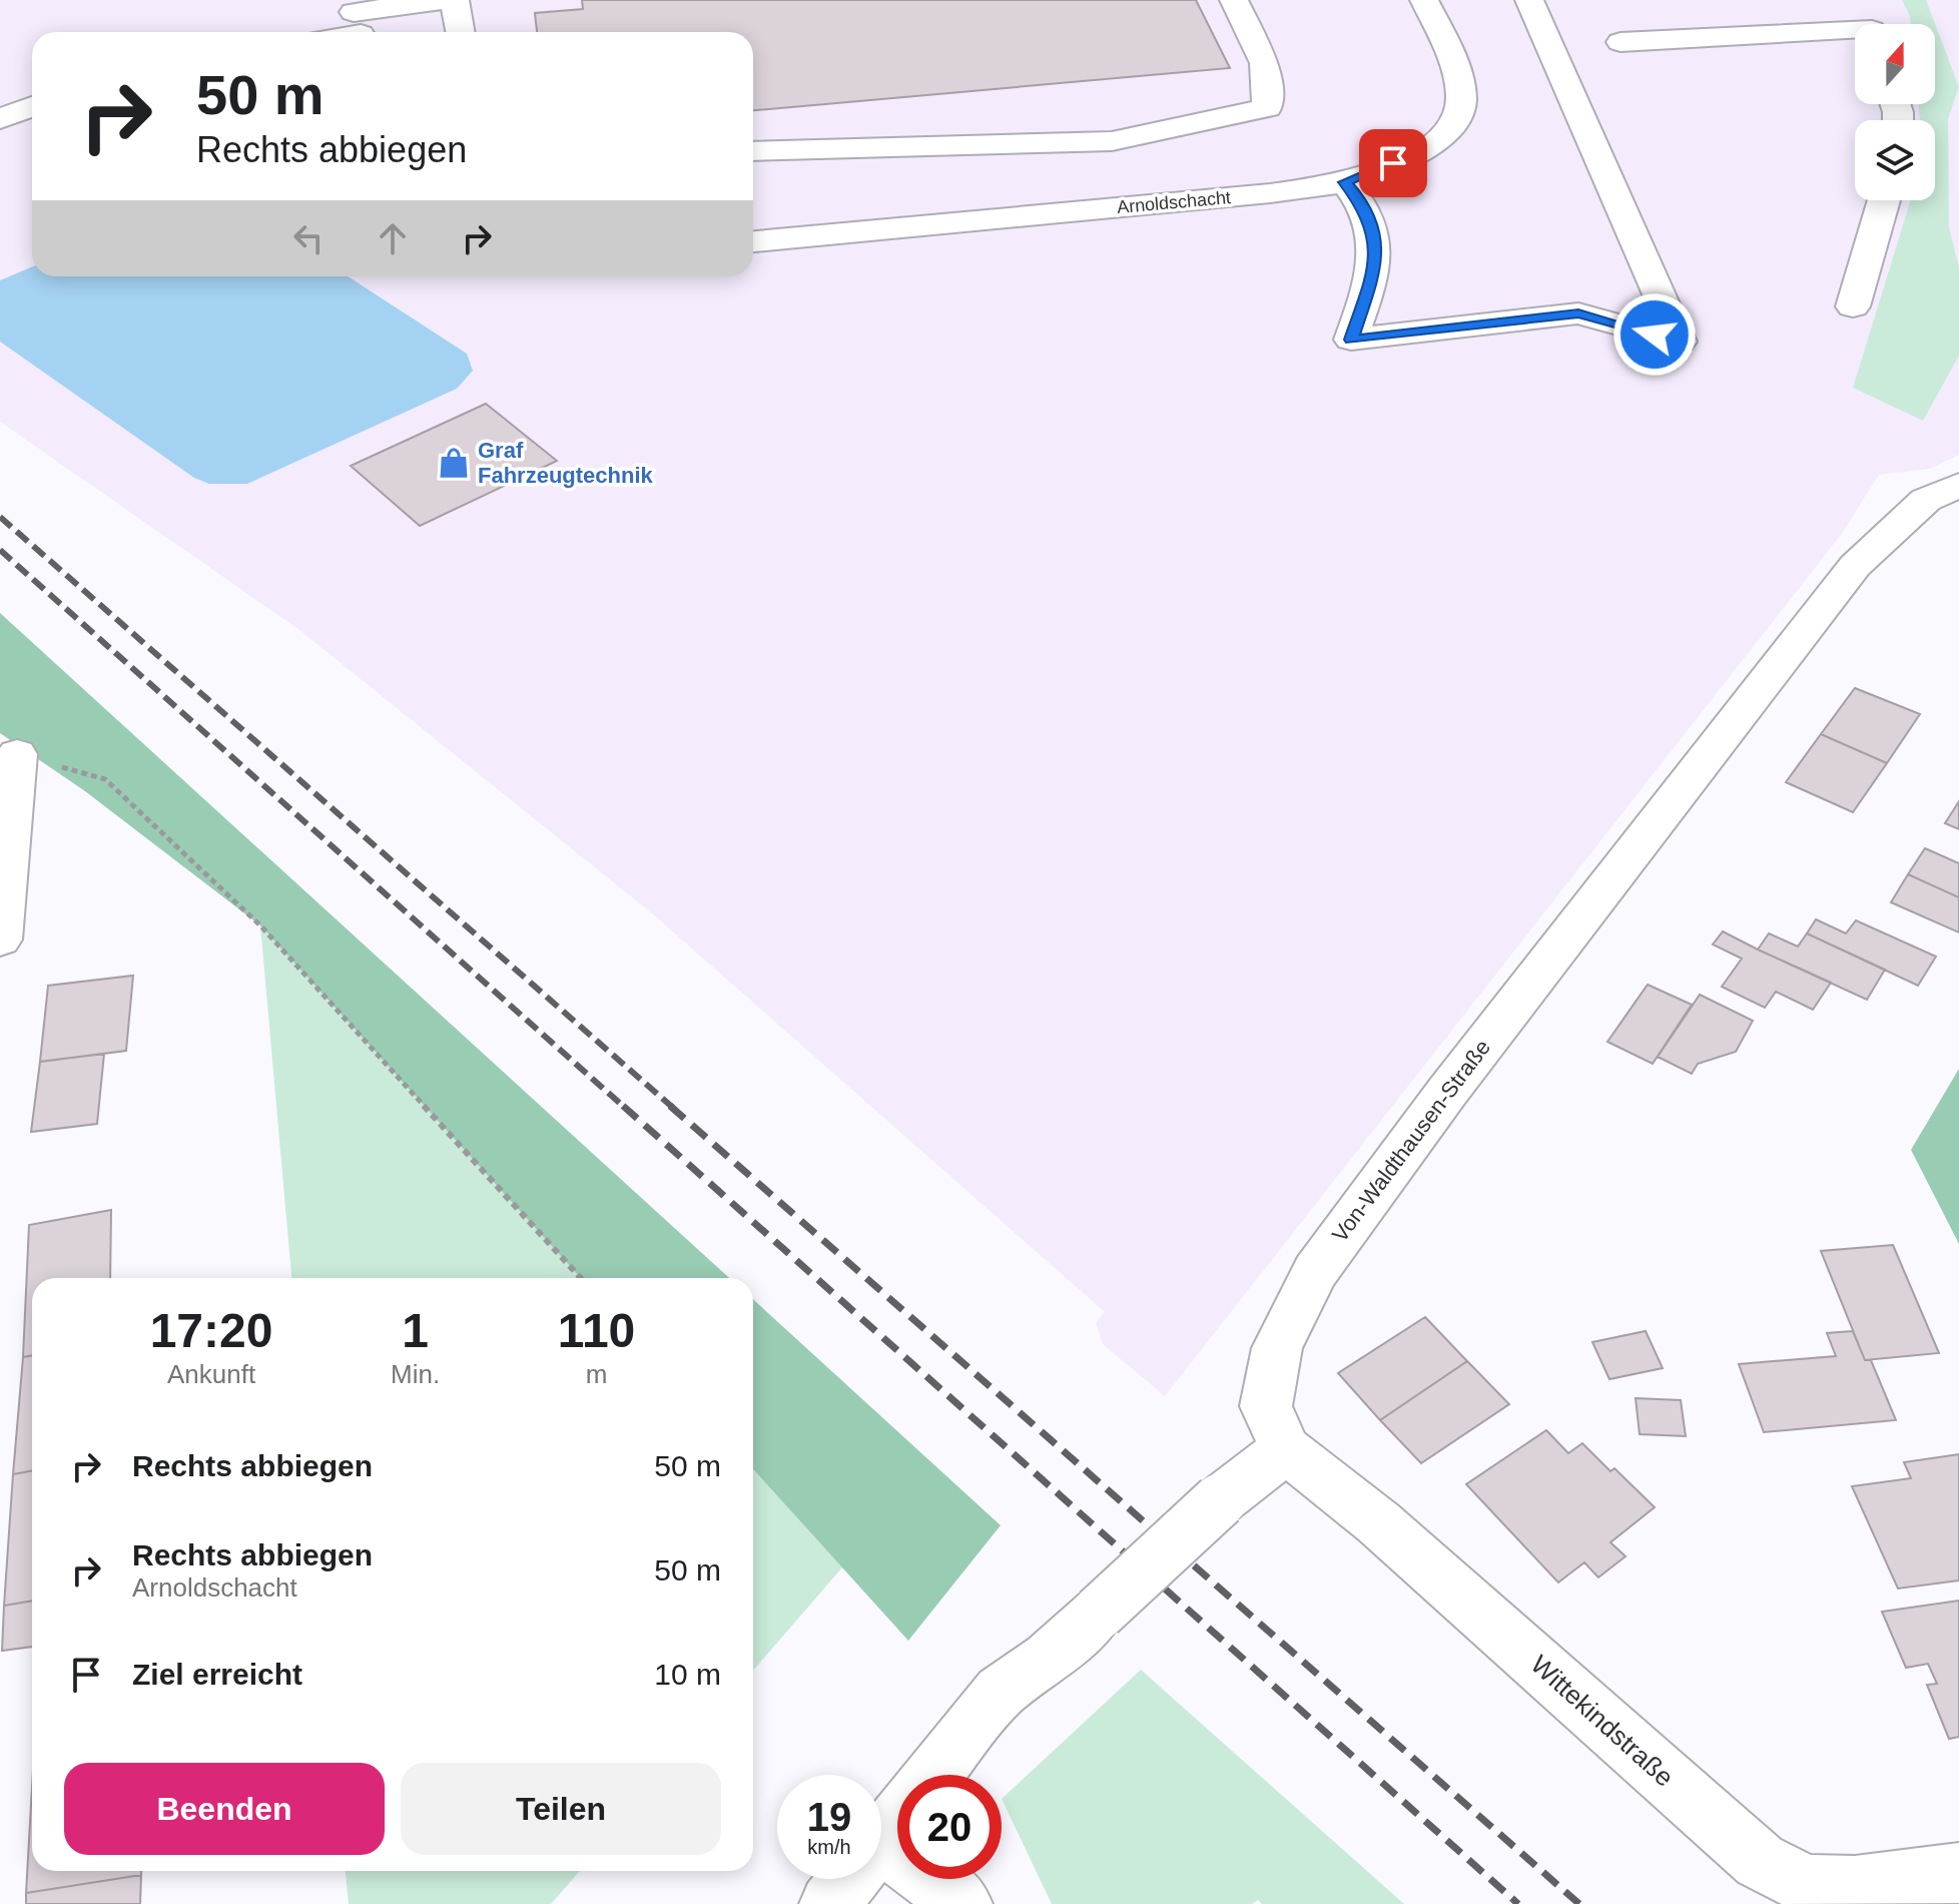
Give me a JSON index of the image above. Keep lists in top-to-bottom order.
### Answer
{
  "streets": {
    "street": ["Arnoldschacht", "Von-Waldthausen-Straße", "Wittekindstraße"]
  },
  "crossings": [
    ["Von-Waldthausen-Straße", "Wittekindstraße"]
  ],
  "places": {
    "shop": ["Graf Fahrzeugtechnik"]
  },
  "north": "top",
  "page": {
    "turn": ["50 m", "Rechts abbiegen"],
    "eta": [
      "17:20",
      "Ankunft",
      "1",
      "Min.",
      "110",
      "m"
    ],
    "list": [
      {
        "name": "Rechts abbiegen",
        "value": "50 m"
      },
      {
        "name": "Rechts abbiegen",
        "note": "Arnoldschacht",
        "value": "50 m"
      },
      {
        "name": "Ziel erreicht",
        "value": "10 m"
      }
    ],
    "buttons": ["Beenden", "Teilen"],
    "speed": "19 km/h",
    "limit": "20"
  }
}
